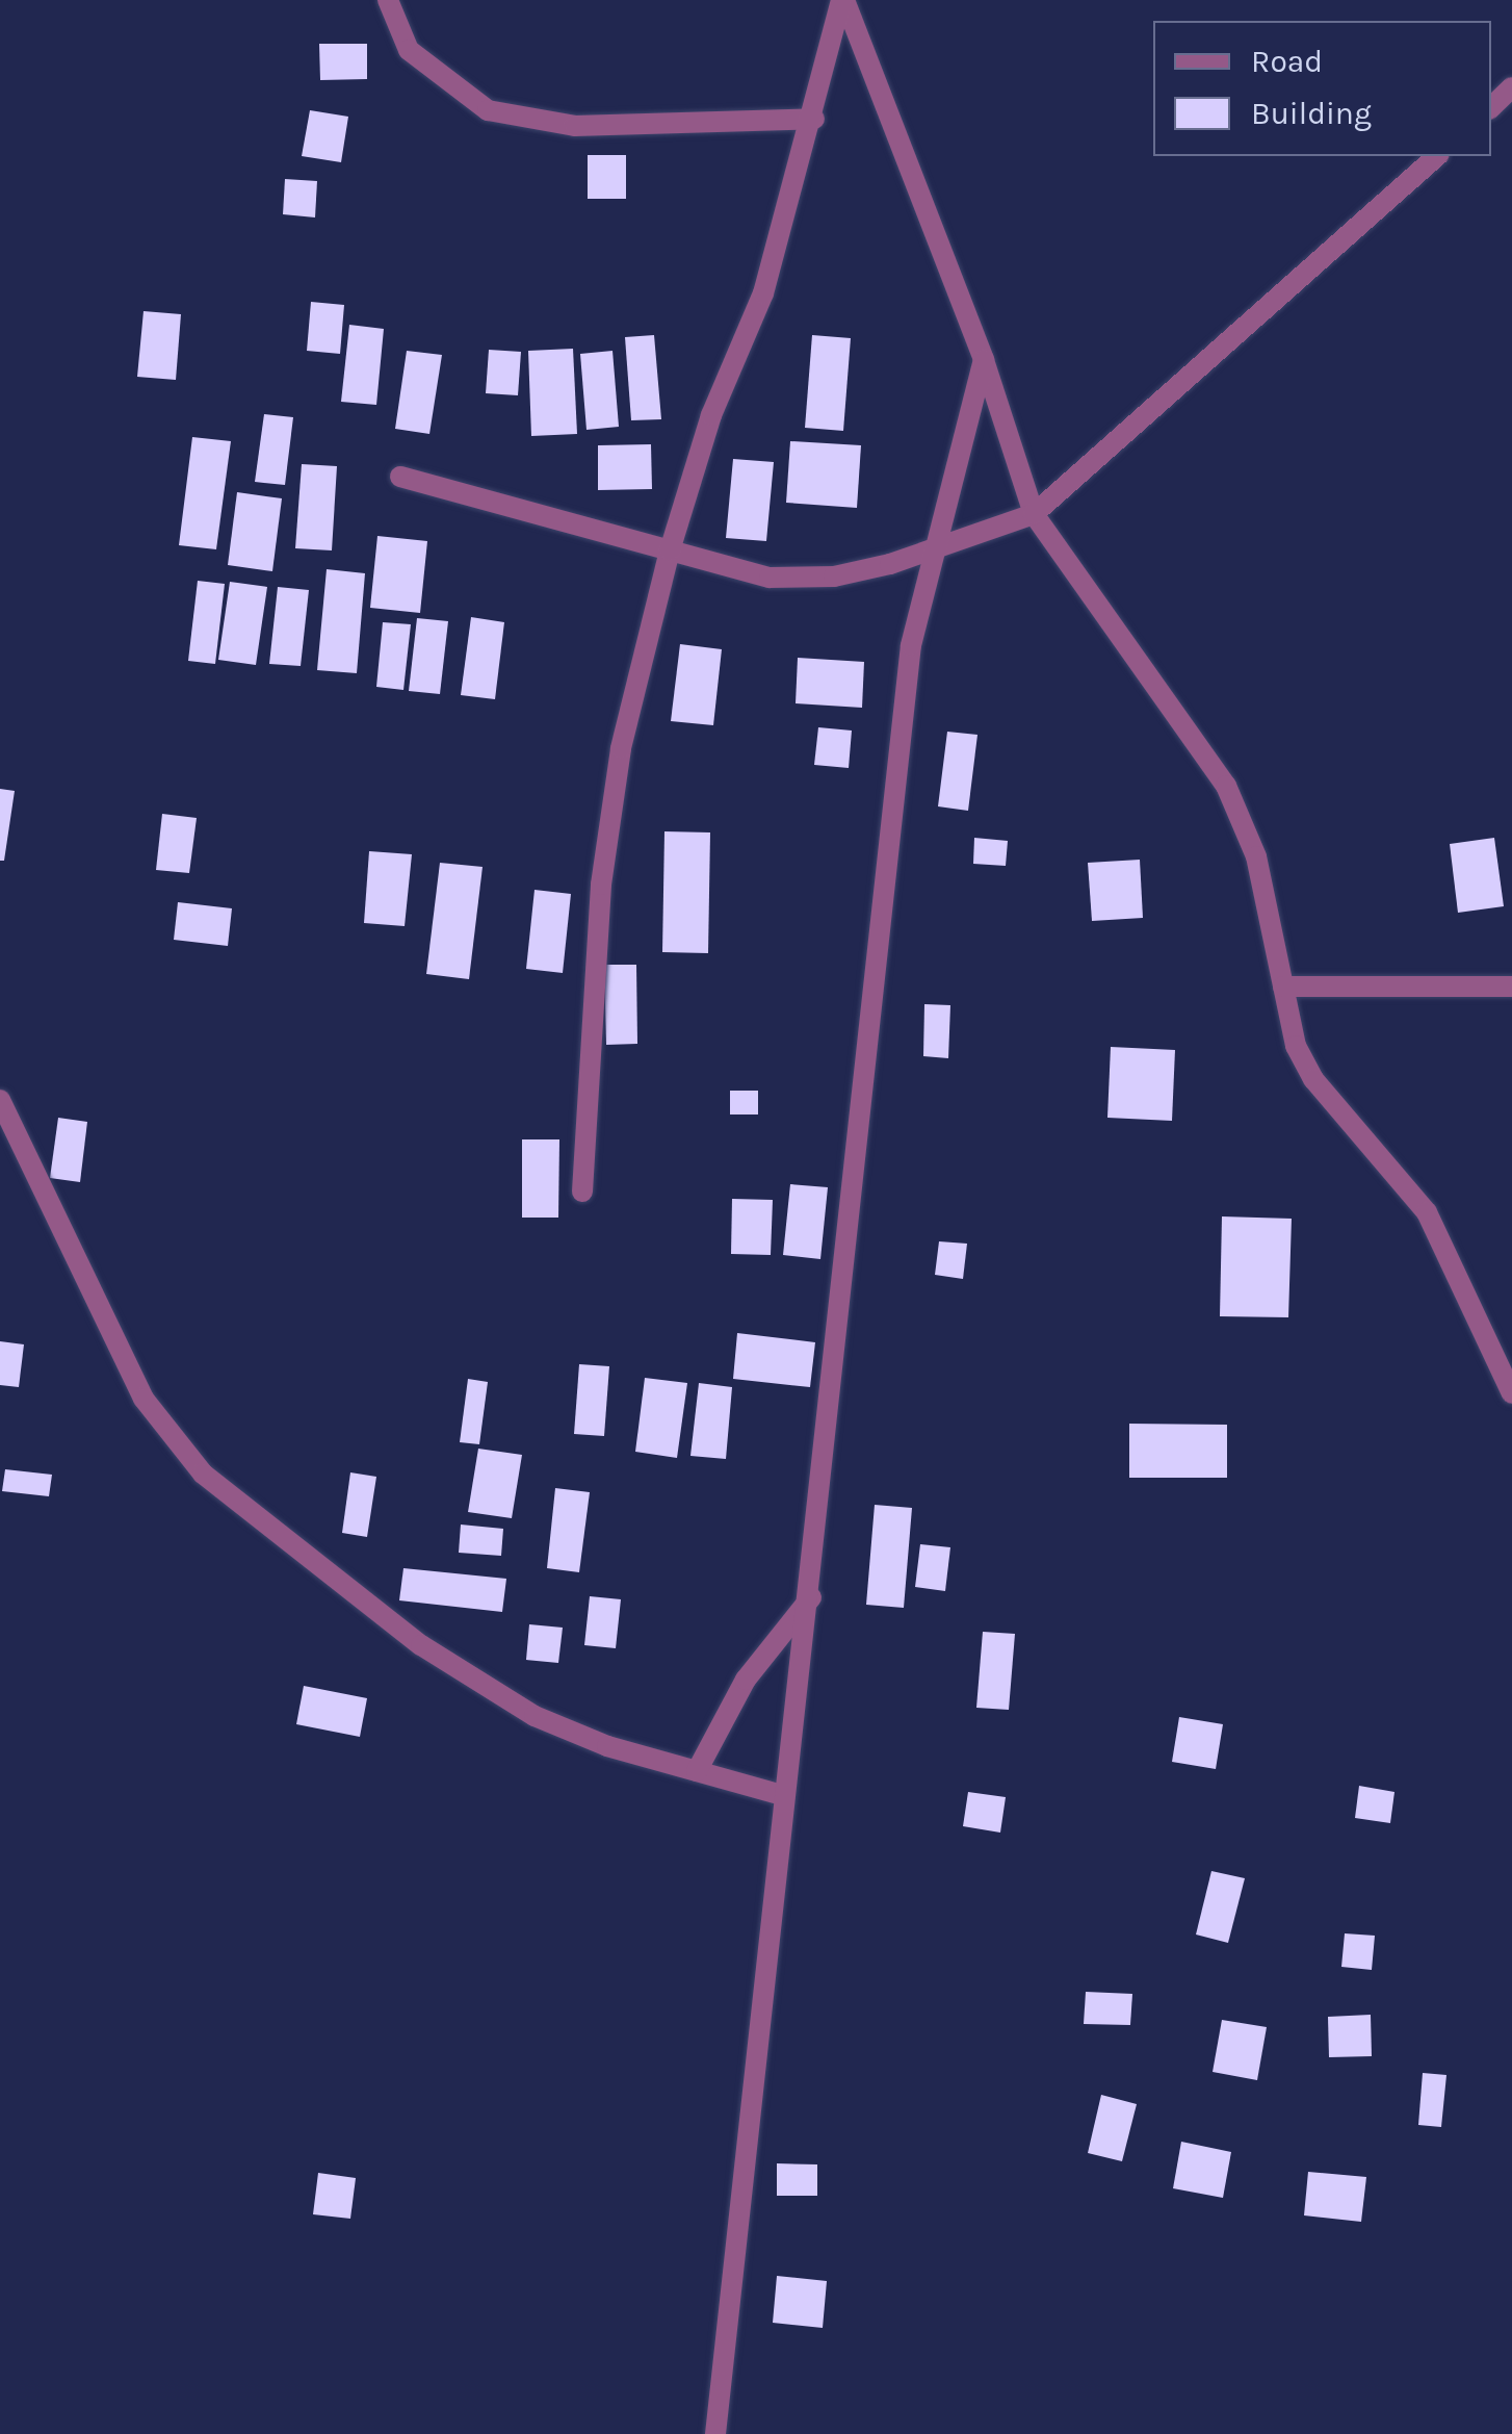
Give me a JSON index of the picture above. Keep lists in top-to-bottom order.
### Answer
{
  "legend": ["Road", "Building"]
}
